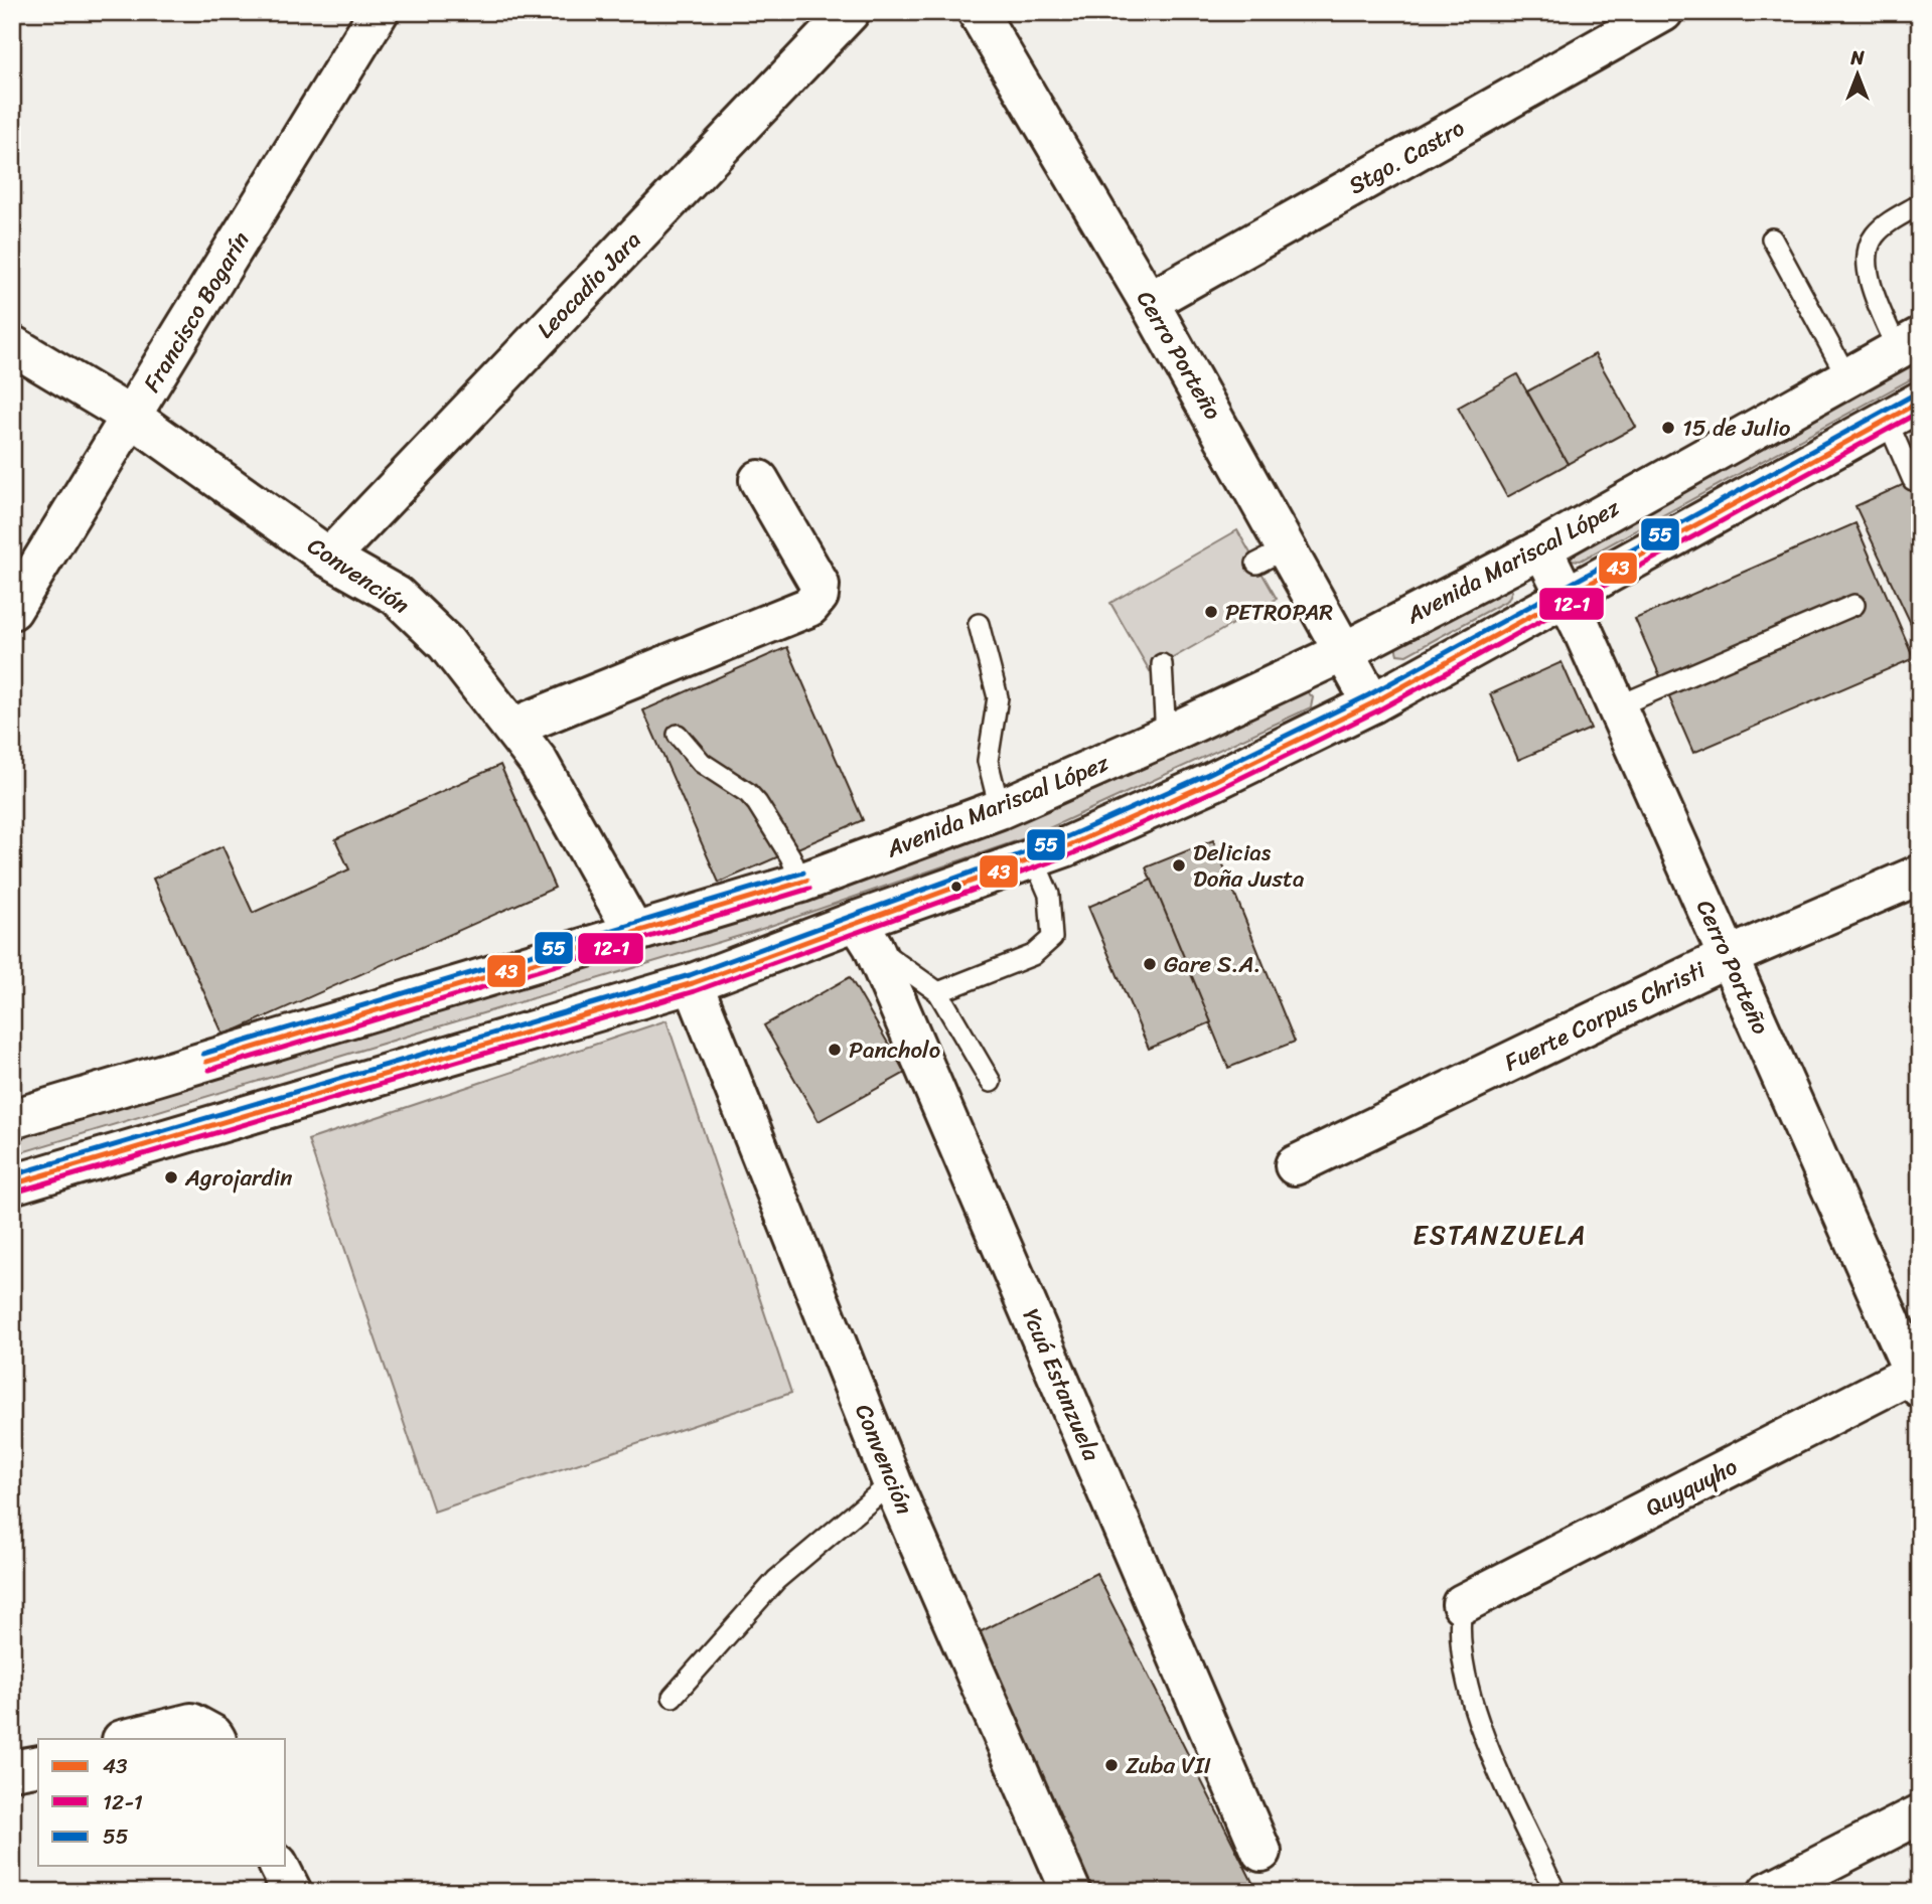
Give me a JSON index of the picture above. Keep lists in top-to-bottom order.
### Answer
{
  "streets": {
    "main road": [
      "Stgo. Castro",
      "Leocadio Jara",
      "Francisco Bogarín",
      "Cerro Porteño",
      "Avenida Mariscal López",
      "Convención",
      "Fuerte Corpus Christi",
      "Ycuá Estanzuela",
      "Quyquyho"
    ]
  },
  "crossings": [
    ["Stgo. Castro", "Cerro Porteño"],
    ["Leocadio Jara", "Convención"],
    ["Francisco Bogarín", "Convención"],
    ["Cerro Porteño", "Avenida Mariscal López"],
    ["Cerro Porteño", "Fuerte Corpus Christi"],
    ["Cerro Porteño", "Quyquyho"],
    ["Avenida Mariscal López", "Convención"]
  ],
  "districts": ["ESTANZUELA"],
  "places": [
    "15 de Julio",
    "PETROPAR",
    "Delicias Doña Justa",
    "Gare S.A.",
    "Pancholo",
    "Agrojardin",
    "Zuba VII"
  ],
  "lines": ["transit line 55", "transit line 43", "transit line 12-1"],
  "legend": ["43", "12-1", "55"],
  "north": "top"
}
